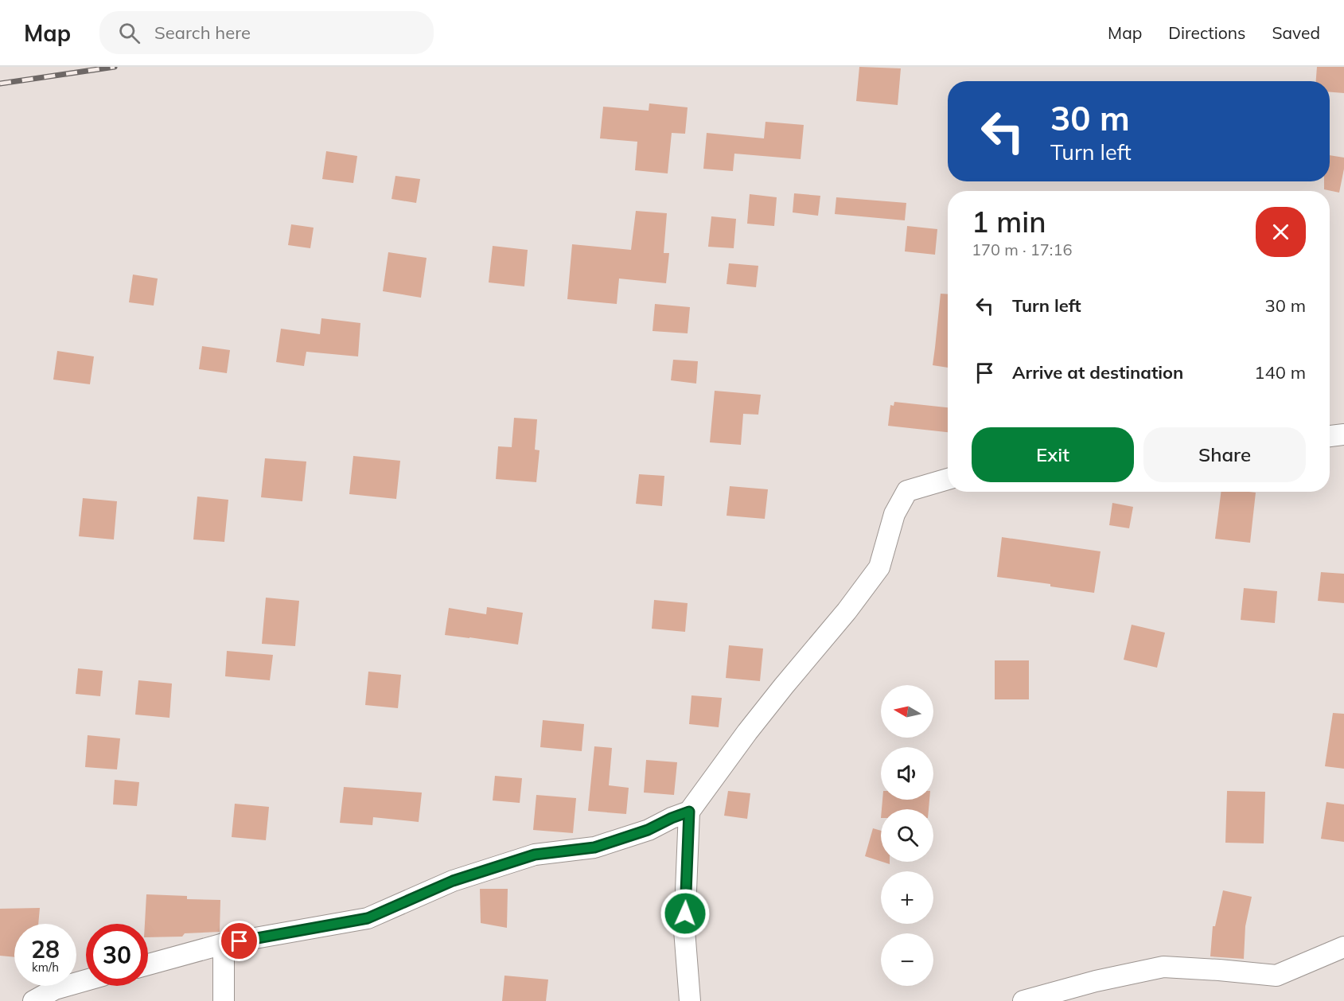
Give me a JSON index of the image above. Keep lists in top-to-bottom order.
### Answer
{
  "north": "left",
  "page": {
    "header": "Map",
    "search": "Search here",
    "nav": ["Map", "Directions", "Saved"],
    "turn": ["30 m", "Turn left"],
    "heading": ["1 min", "170 m · 17:16"],
    "list": [
      {
        "name": "Turn left",
        "value": "30 m"
      },
      {
        "name": "Arrive at destination",
        "value": "140 m"
      }
    ],
    "buttons": ["Exit", "Share"],
    "map_buttons": ["+", "−"],
    "speed": "28 km/h",
    "limit": "30"
  }
}
